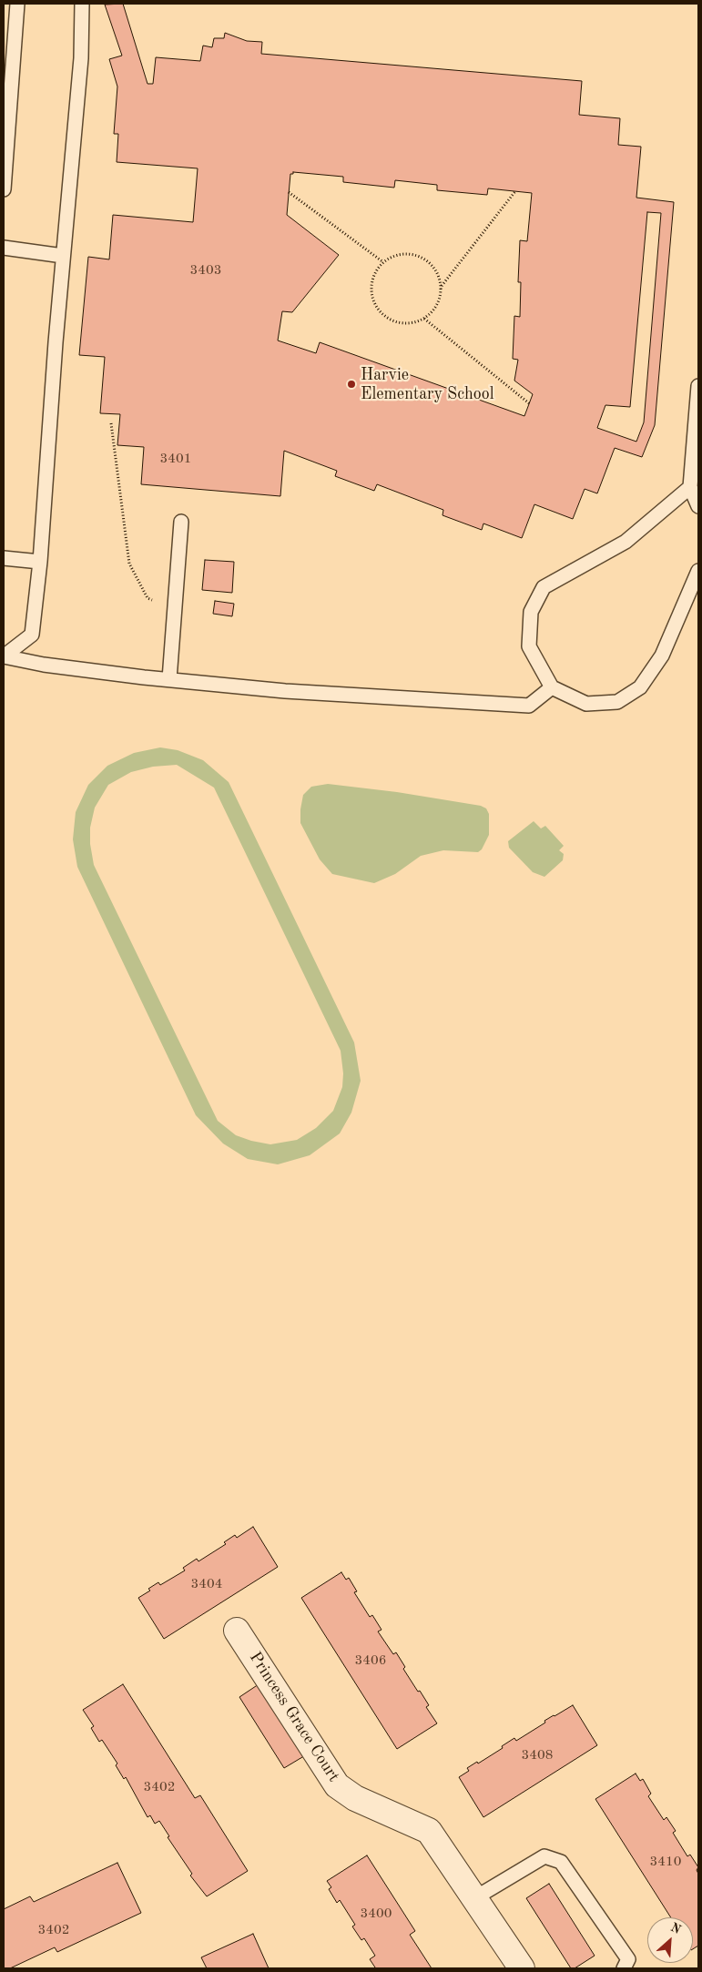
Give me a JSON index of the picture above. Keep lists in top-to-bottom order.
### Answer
{
  "streets": {
    "street": ["Princess Grace Court"]
  },
  "places": ["Harvie Elementary School"],
  "house_numbers": [
    "3403",
    "3401",
    "3404",
    "3406",
    "3408",
    "3402",
    "3410",
    "3400",
    "3402"
  ],
  "north": "top right"
}
